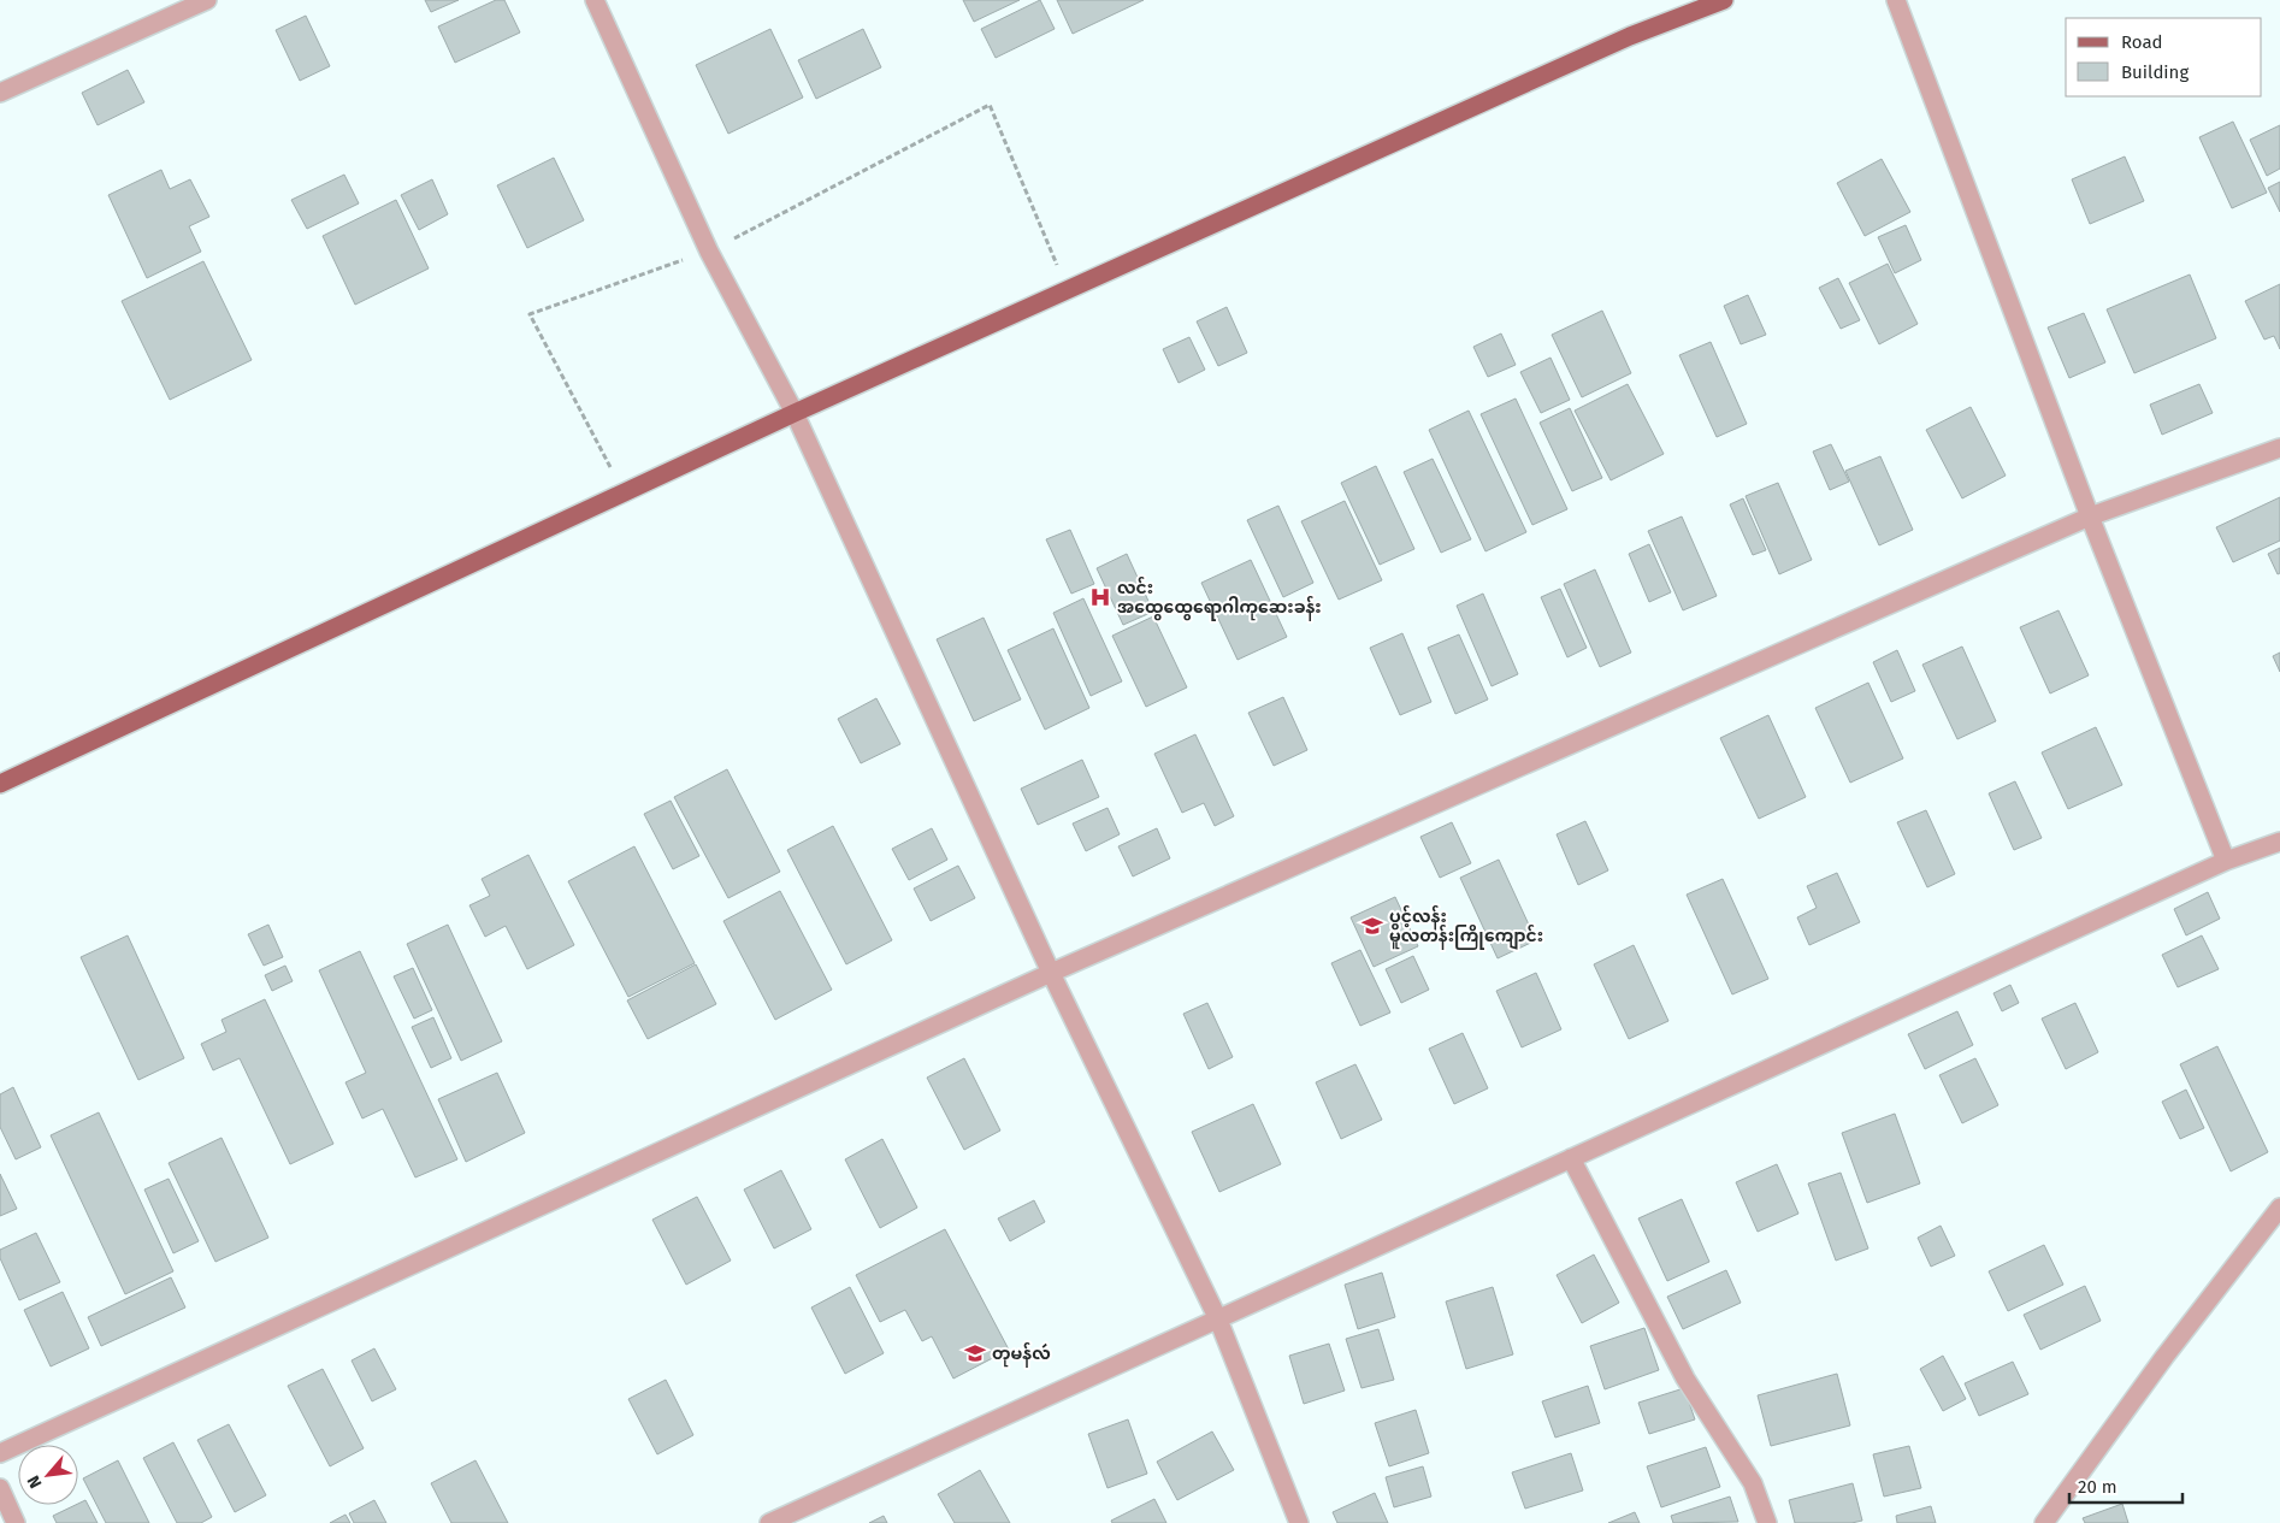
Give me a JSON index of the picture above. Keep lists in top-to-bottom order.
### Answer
{
  "places": {
    "hospital": ["လင်း အထွေထွေရောဂါကုဆေးခန်း"],
    "school or university": ["ပွင့်လန်း မူလတန်းကြိုကျောင်း", "တုမန်လဴ"]
  },
  "legend": ["Road", "Building"],
  "scale_bar": "20 m",
  "north": "bottom left"
}
